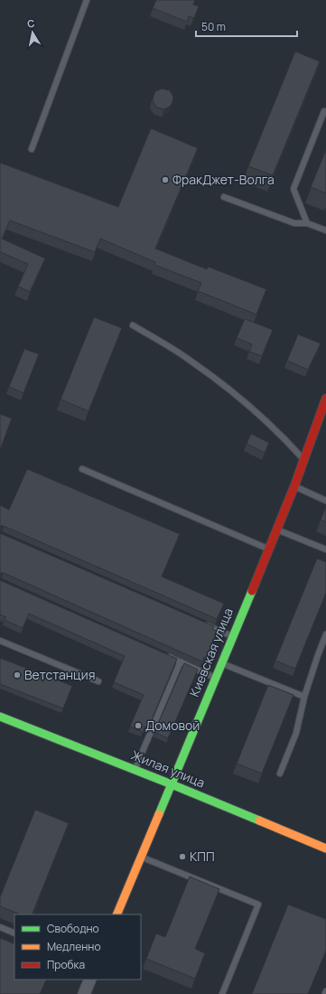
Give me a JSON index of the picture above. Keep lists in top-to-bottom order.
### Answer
{
  "streets": {
    "street": ["Киевская улица", "Жилая улица"]
  },
  "crossings": [
    ["Киевская улица", "Жилая улица"]
  ],
  "places": [
    "ФракДжет-Волга",
    "Ветстанция",
    "Домовой",
    "КПП"
  ],
  "legend": ["Свободно", "Медленно", "Пробка"],
  "scale_bar": "50 m",
  "north": "top"
}
